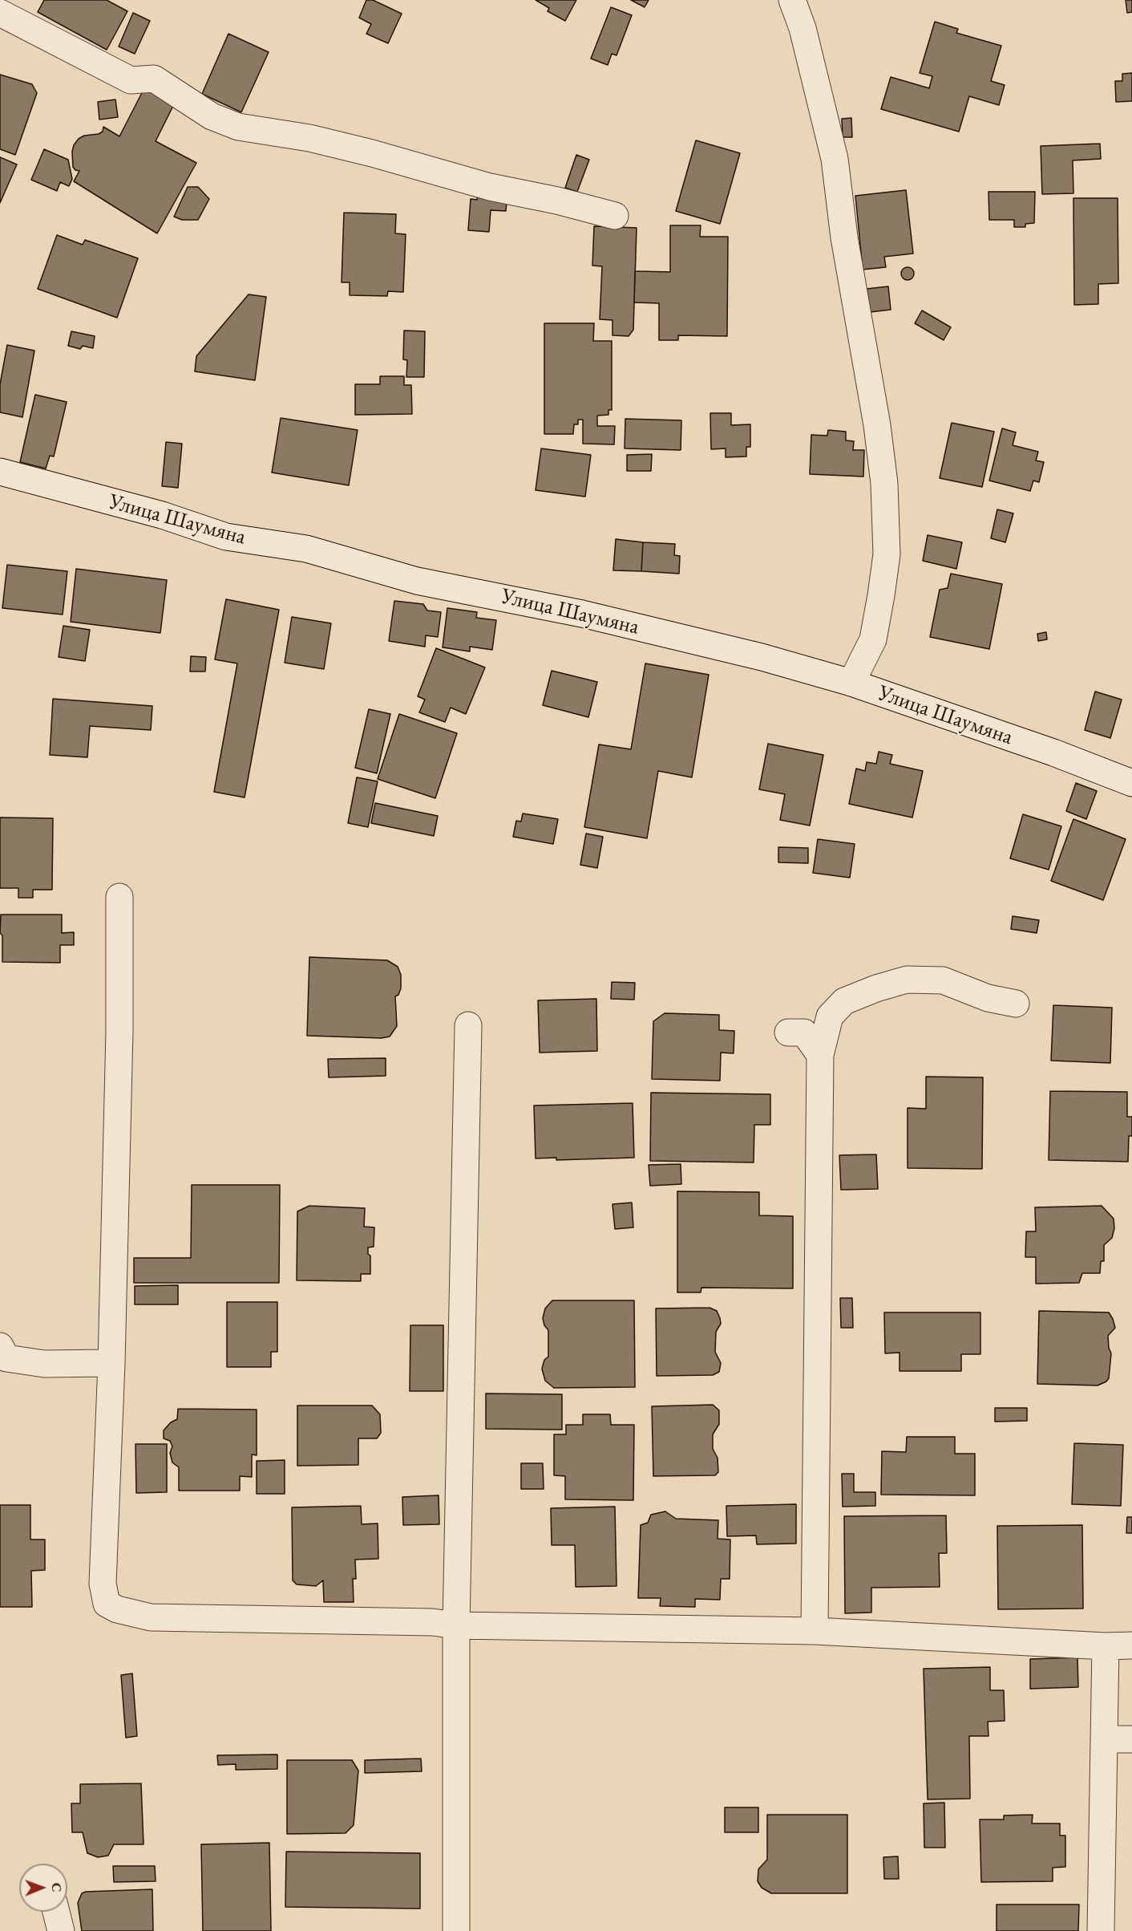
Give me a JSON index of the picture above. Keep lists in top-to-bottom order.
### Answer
{
  "streets": {
    "street": ["Улица Шаумяна"]
  },
  "north": "right"
}
